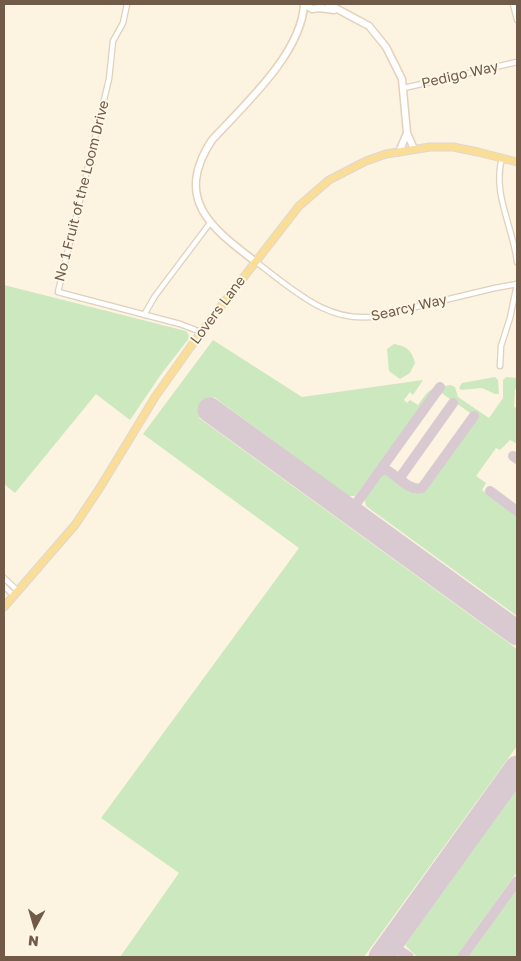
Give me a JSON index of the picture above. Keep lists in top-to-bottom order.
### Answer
{
  "streets": {
    "main road": ["Lovers Lane"],
    "street": ["Pedigo Way", "No 1 Fruit of the Loom Drive", "Searcy Way"]
  },
  "crossings": [
    ["No 1 Fruit of the Loom Drive", "Lovers Lane"],
    ["Searcy Way", "Lovers Lane"]
  ],
  "north": "bottom"
}
